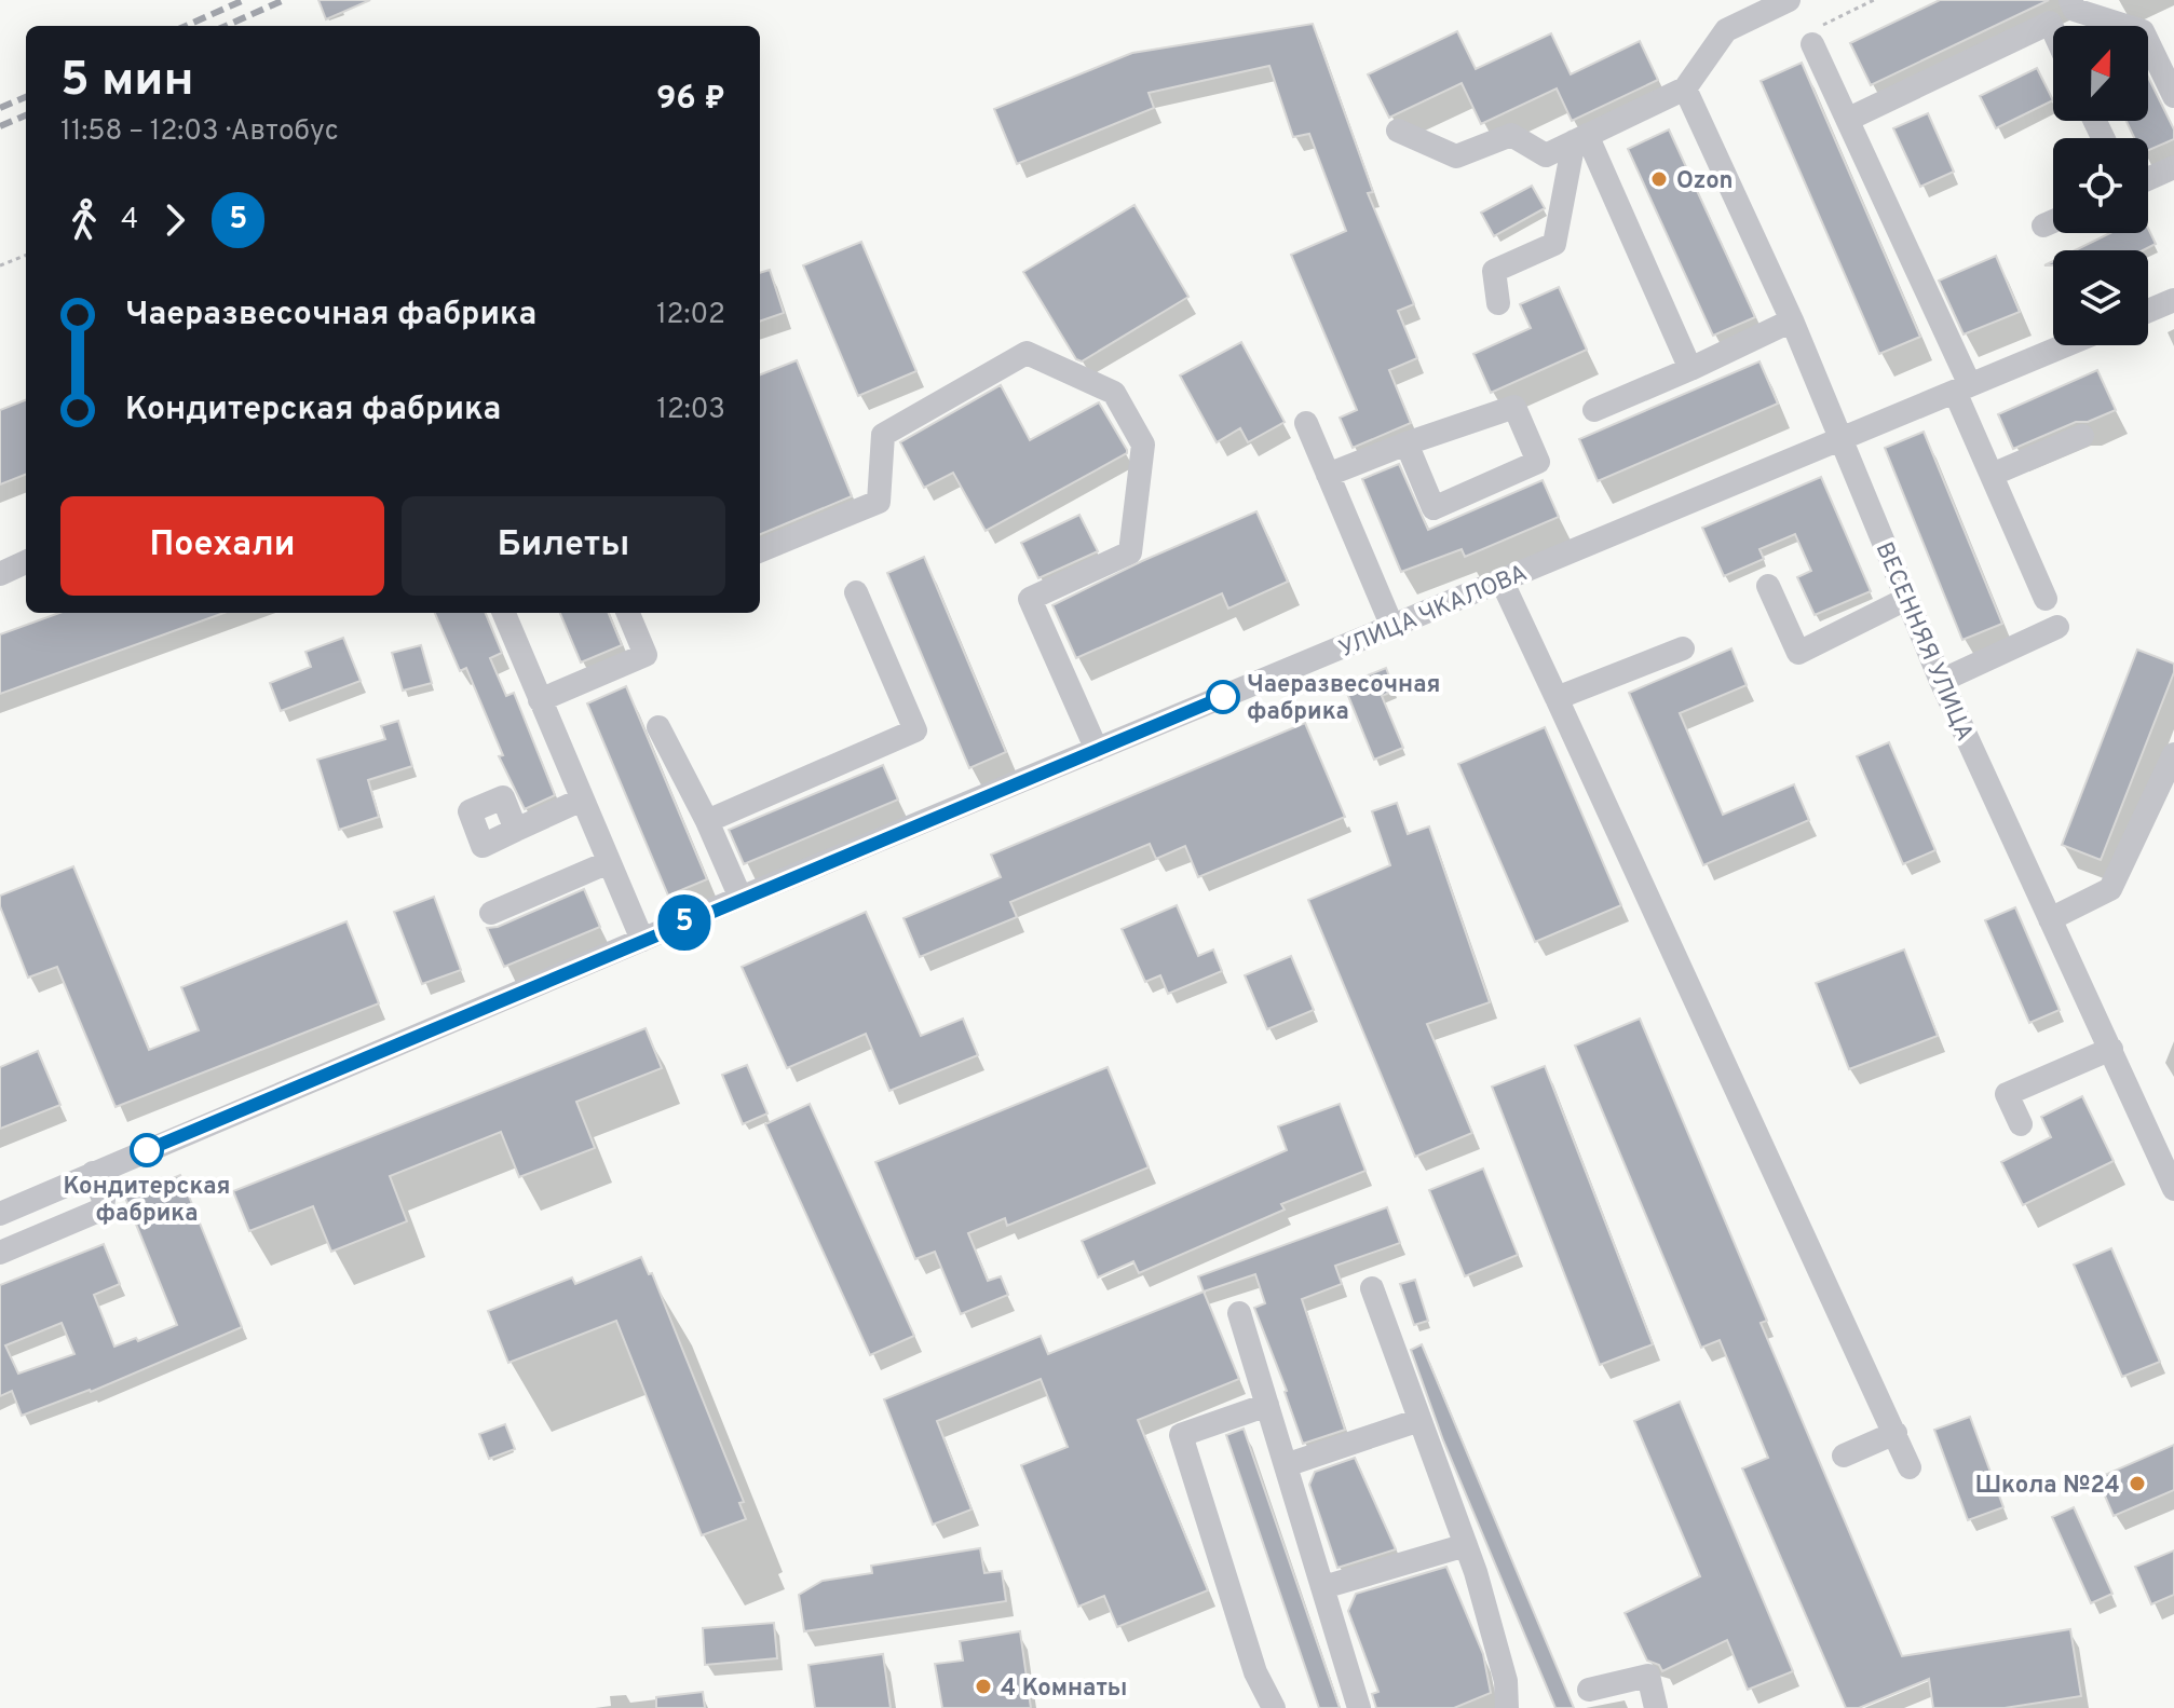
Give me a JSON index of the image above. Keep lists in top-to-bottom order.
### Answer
{
  "streets": {
    "street": ["УЛИЦА ЧКАЛОВА", "ВЕСЕННЯЯ УЛИЦА"]
  },
  "crossings": [
    ["УЛИЦА ЧКАЛОВА", "ВЕСЕННЯЯ УЛИЦА"]
  ],
  "places": [
    "Ozon",
    "Чаеразвесочная фабрика",
    "Кондитерская фабрика",
    "Школа №24",
    "4 Комнаты"
  ],
  "lines": ["bus line 5"],
  "north": "top",
  "page": {
    "on_map": "5",
    "heading": ["5 мин", "11:58 – 12:03 · Автобус", "96 ₽"],
    "legs": ["4", "5"],
    "list": [
      {
        "name": "Чаеразвесочная фабрика",
        "value": "12:02"
      },
      {
        "name": "Кондитерская фабрика",
        "value": "12:03"
      }
    ],
    "buttons": ["Поехали", "Билеты"]
  }
}
